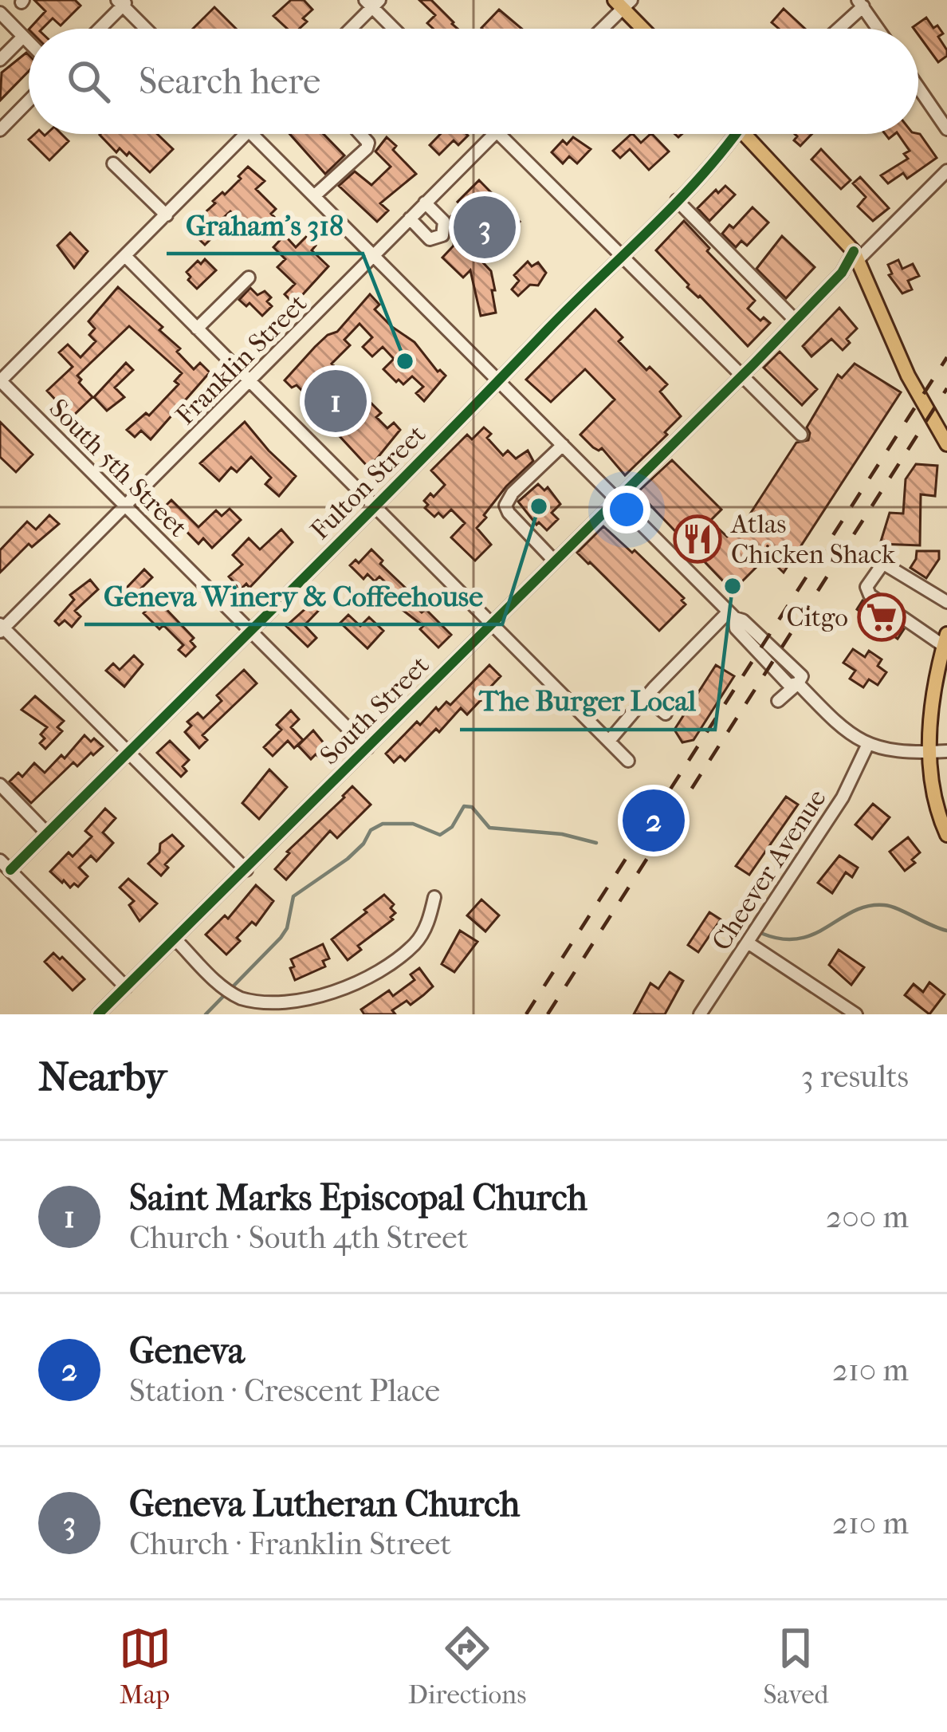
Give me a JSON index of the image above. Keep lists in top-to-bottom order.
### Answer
{
  "streets": {
    "street": [
      "Franklin Street",
      "South 5th Street",
      "Fulton Street",
      "South Street",
      "Cheever Avenue"
    ]
  },
  "crossings": [
    ["Franklin Street", "South 5th Street"],
    ["South 5th Street", "Fulton Street"],
    ["South 5th Street", "South Street"]
  ],
  "places": {
    "other": ["Graham's 318", "Geneva Winery & Coffeehouse", "The Burger Local"],
    "restaurant": ["Atlas Chicken Shack"],
    "supermarket": ["Citgo"]
  },
  "page": {
    "search": "Search here",
    "pins": ["3", "1", "2"],
    "heading": ["Nearby", "3 results"],
    "list": [
      {
        "mark": "1",
        "name": "Saint Marks Episcopal Church",
        "note": "Church · South 4th Street",
        "value": "200 m"
      },
      {
        "mark": "2",
        "name": "Geneva",
        "note": "Station · Crescent Place",
        "value": "210 m"
      },
      {
        "mark": "3",
        "name": "Geneva Lutheran Church",
        "note": "Church · Franklin Street",
        "value": "210 m"
      }
    ],
    "nav": ["Map", "Directions", "Saved"]
  }
}
